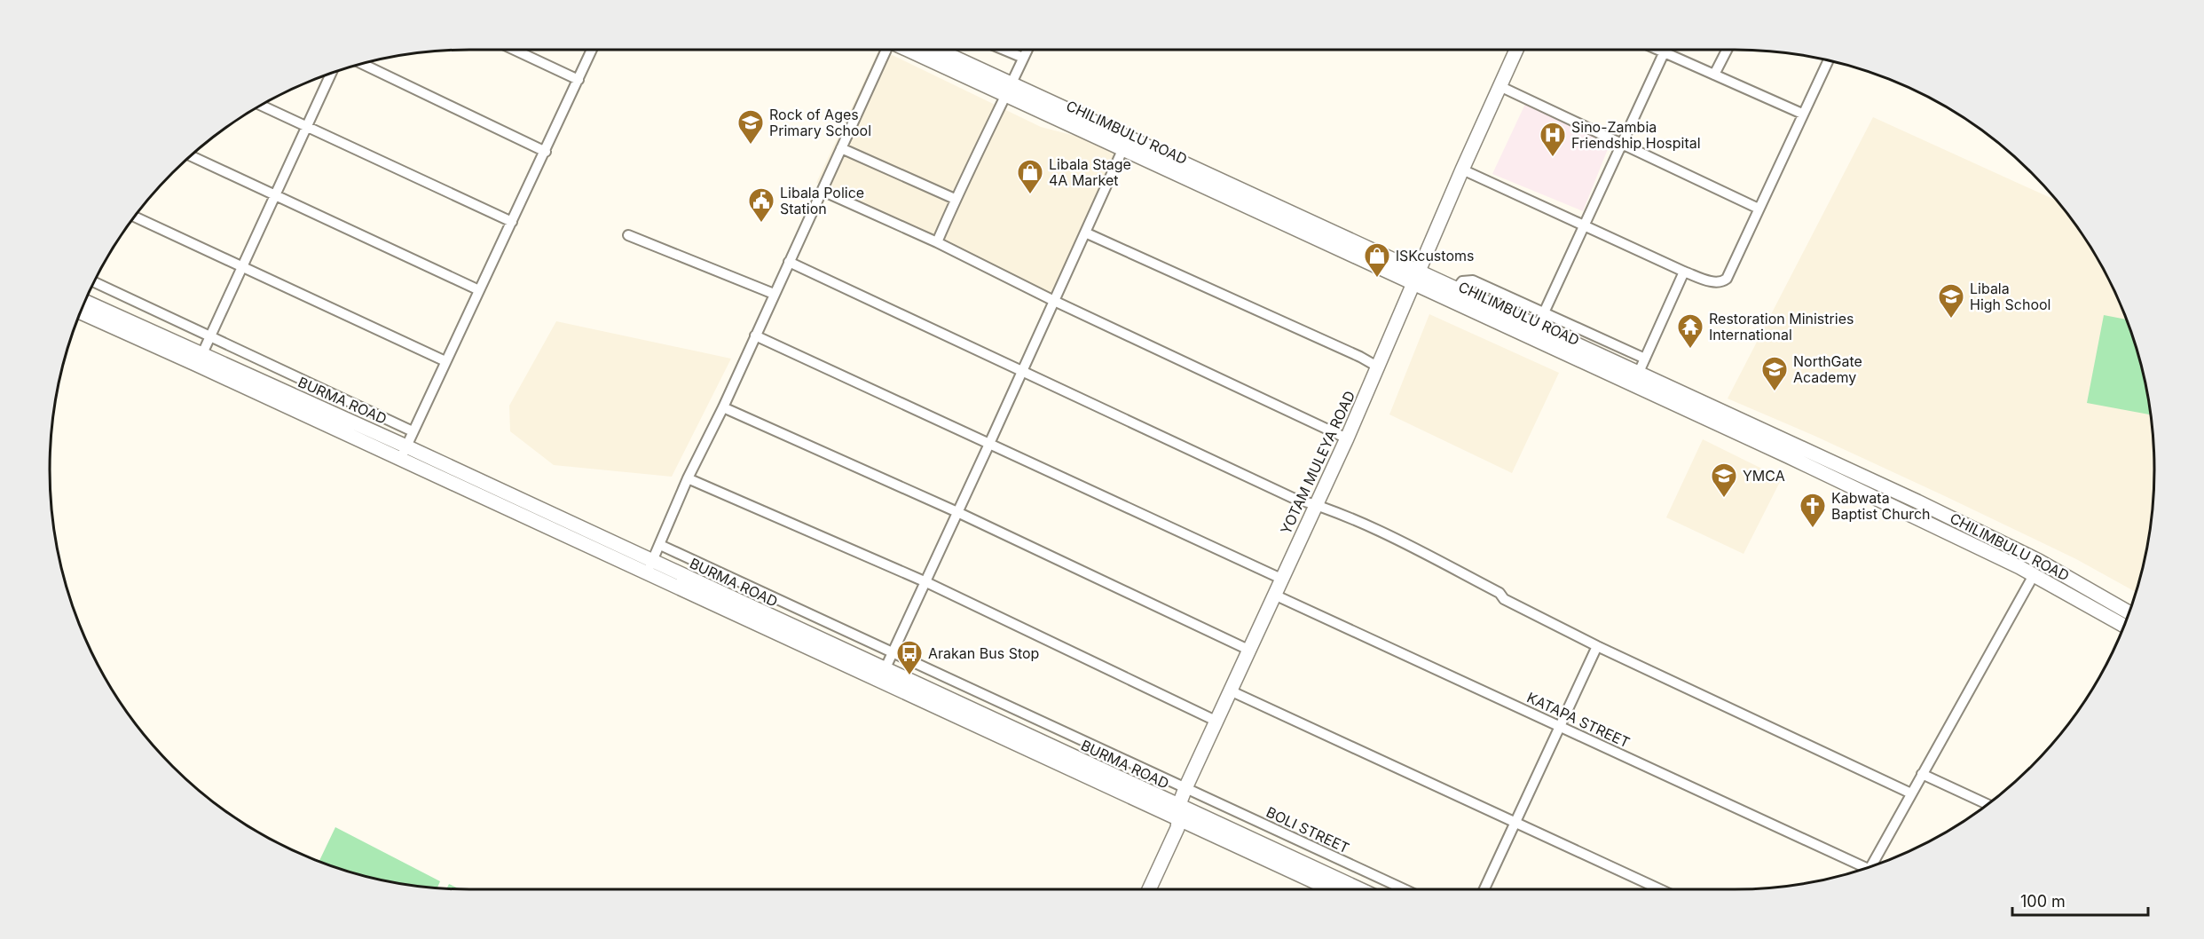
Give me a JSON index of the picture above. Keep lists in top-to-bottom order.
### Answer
{
  "streets": {
    "main road": ["CHILIMBULU ROAD", "BURMA ROAD", "YOTAM MULEYA ROAD"],
    "street": ["KATAPA STREET", "BOLI STREET"]
  },
  "crossings": [
    ["CHILIMBULU ROAD", "YOTAM MULEYA ROAD"],
    ["BURMA ROAD", "YOTAM MULEYA ROAD"],
    ["YOTAM MULEYA ROAD", "KATAPA STREET"],
    ["YOTAM MULEYA ROAD", "BOLI STREET"]
  ],
  "places": {
    "school or university": [
      "Rock of Ages Primary School",
      "Libala High School",
      "NorthGate Academy",
      "YMCA"
    ],
    "hospital": ["Sino-Zambia Friendship Hospital"],
    "shop": ["Libala Stage 4A Market", "lSKcustoms"],
    "public building": ["Libala Police Station"],
    "temple": ["Restoration Ministries International"],
    "church": ["Kabwata Baptist Church"],
    "bus stop": ["Arakan Bus Stop"]
  },
  "scale_bar": "100 m"
}
